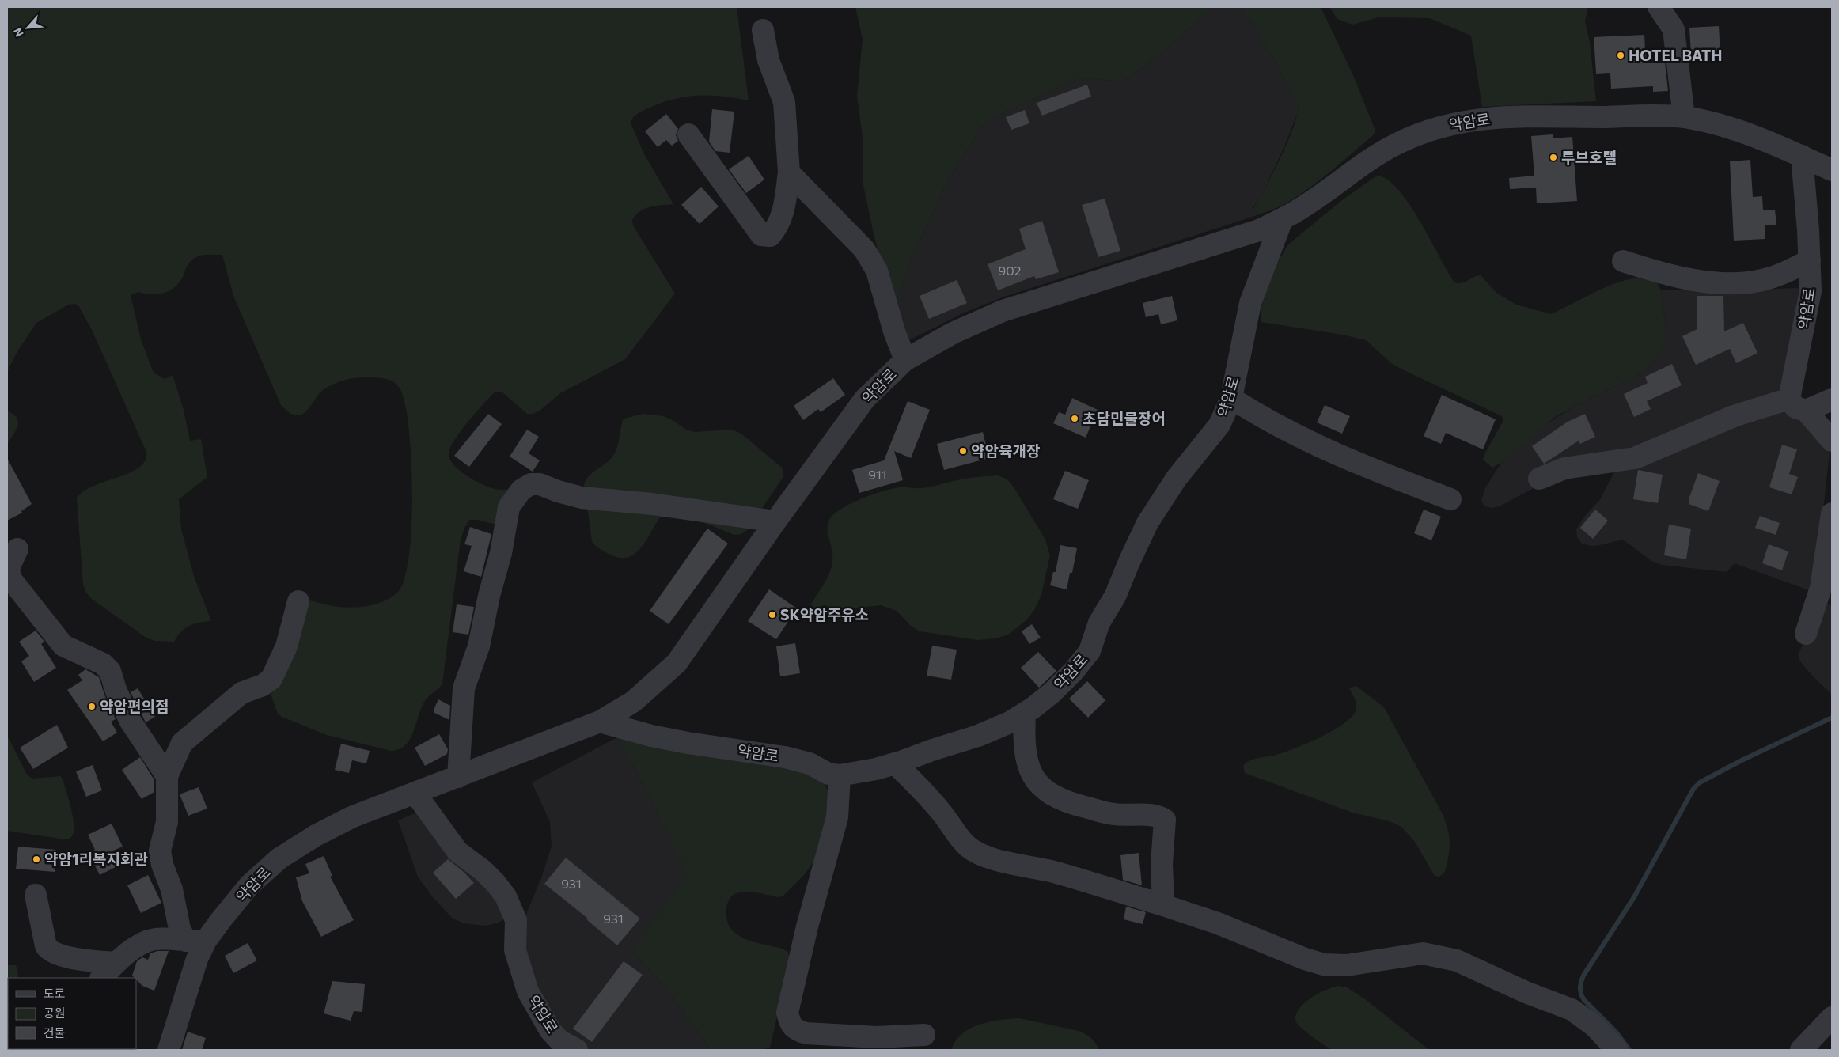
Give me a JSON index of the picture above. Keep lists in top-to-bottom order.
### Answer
{
  "streets": {
    "street": ["약암로"]
  },
  "places": [
    "HOTEL BATH",
    "루브호텔",
    "초담민물장어",
    "약암육개장",
    "SK약암주유소",
    "약암편의점",
    "약암1리복지회관"
  ],
  "house_numbers": [
    "902",
    "911",
    "931",
    "931"
  ],
  "legend": ["도로", "공원", "건물"],
  "north": "bottom left"
}
